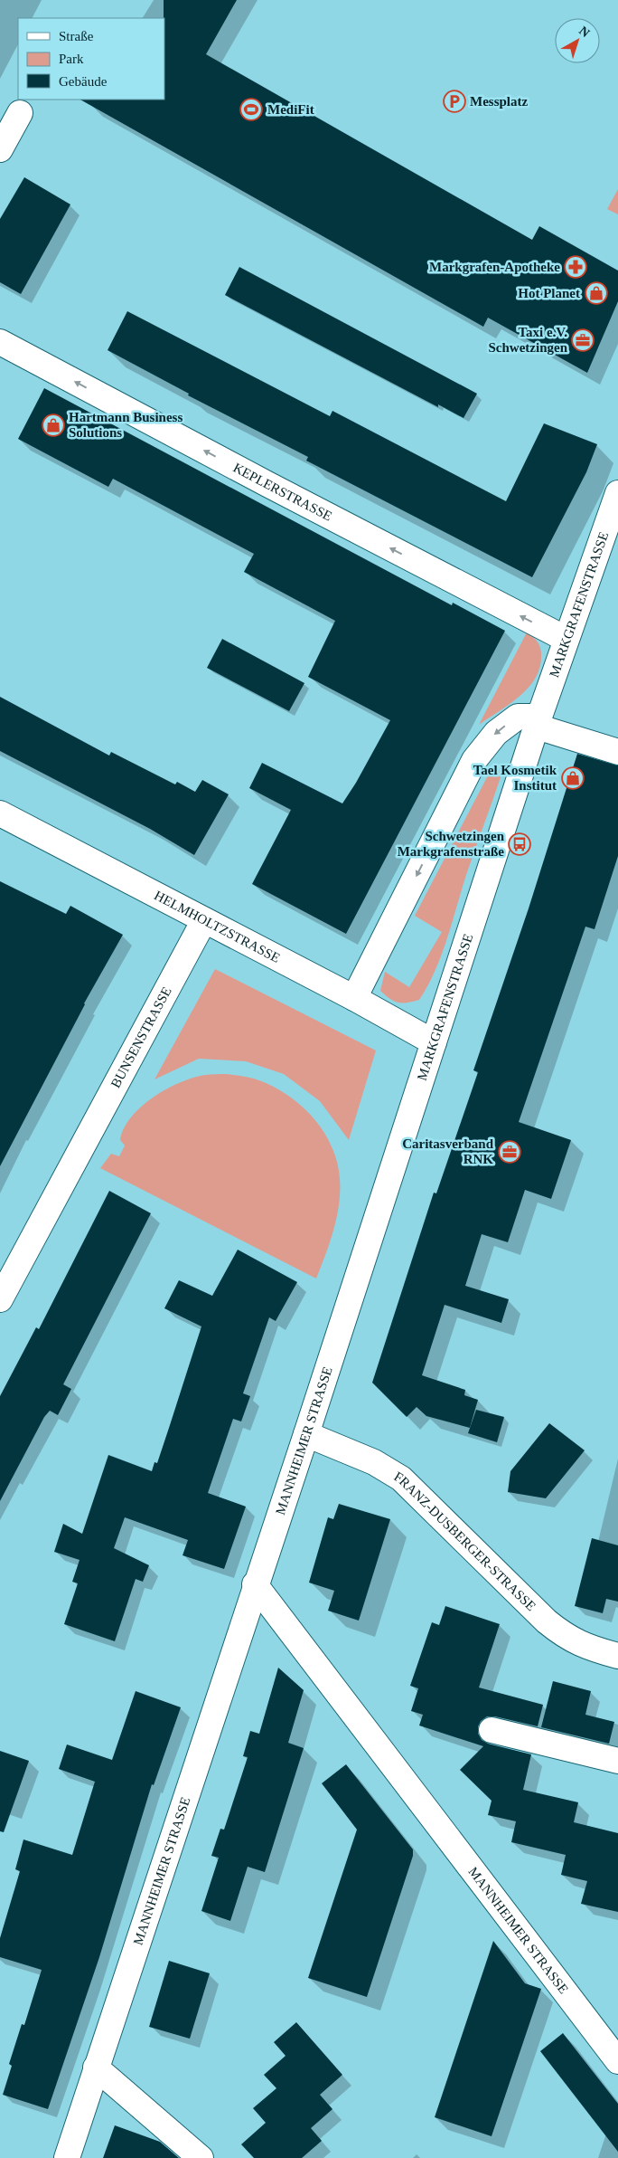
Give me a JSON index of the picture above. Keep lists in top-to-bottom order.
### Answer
{
  "streets": {
    "street": [
      "KEPLERSTRASSE",
      "MARKGRAFENSTRASSE",
      "HELMHOLTZSTRASSE",
      "BUNSENSTRASSE",
      "MANNHEIMER STRASSE",
      "FRANZ-DUSBERGER-STRASSE"
    ]
  },
  "crossings": [
    ["KEPLERSTRASSE", "MARKGRAFENSTRASSE"],
    ["MARKGRAFENSTRASSE", "HELMHOLTZSTRASSE"],
    ["MARKGRAFENSTRASSE", "MANNHEIMER STRASSE"],
    ["HELMHOLTZSTRASSE", "BUNSENSTRASSE"],
    ["MANNHEIMER STRASSE", "FRANZ-DUSBERGER-STRASSE"]
  ],
  "one_way": ["KEPLERSTRASSE"],
  "places": {
    "parking": ["Messplatz"],
    "sports": ["MediFit"],
    "pharmacy": ["Markgrafen-Apotheke"],
    "shop": ["Hot Planet", "Hartmann Business Solutions", "Tael Kosmetik Institut"],
    "office": ["Taxi e.V. Schwetzingen", "Caritasverband RNK"],
    "bus stop": ["Schwetzingen Markgrafenstraße"]
  },
  "legend": ["Straße", "Park", "Gebäude"],
  "north": "top right"
}
